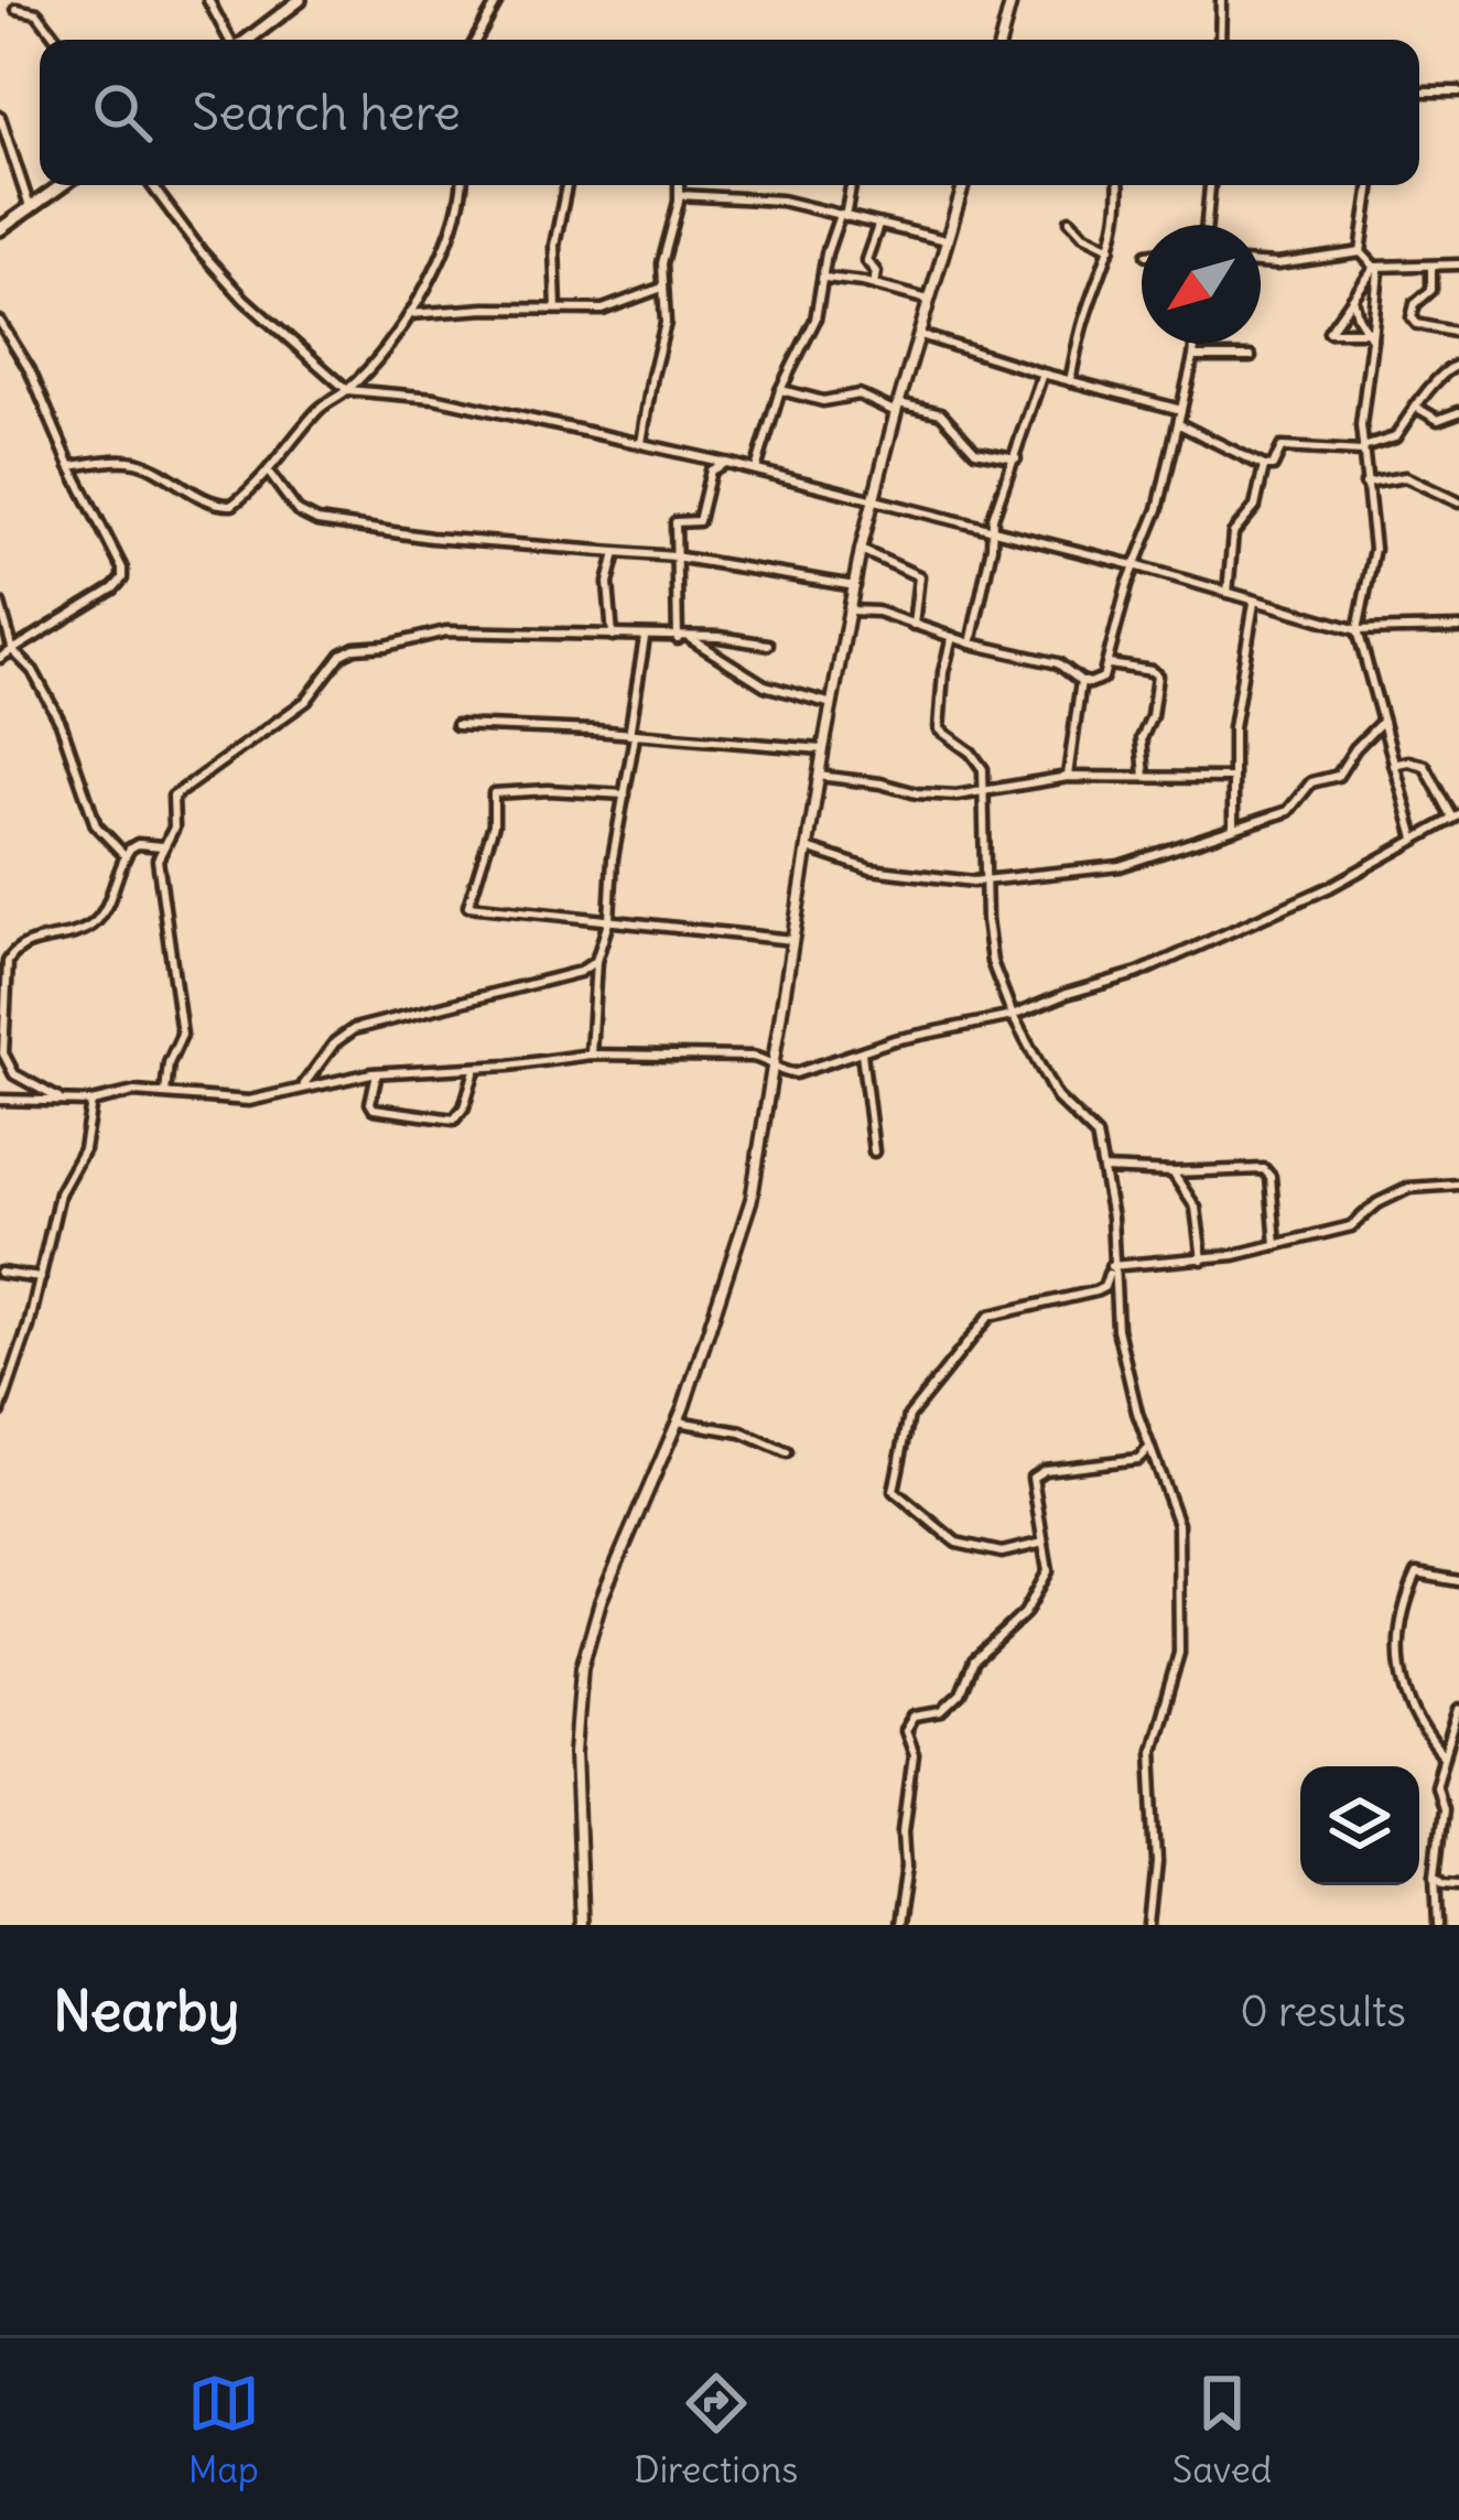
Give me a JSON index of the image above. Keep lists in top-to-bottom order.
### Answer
{
  "north": "bottom left",
  "page": {
    "search": "Search here",
    "heading": ["Nearby", "0 results"],
    "nav": ["Map", "Directions", "Saved"]
  }
}
